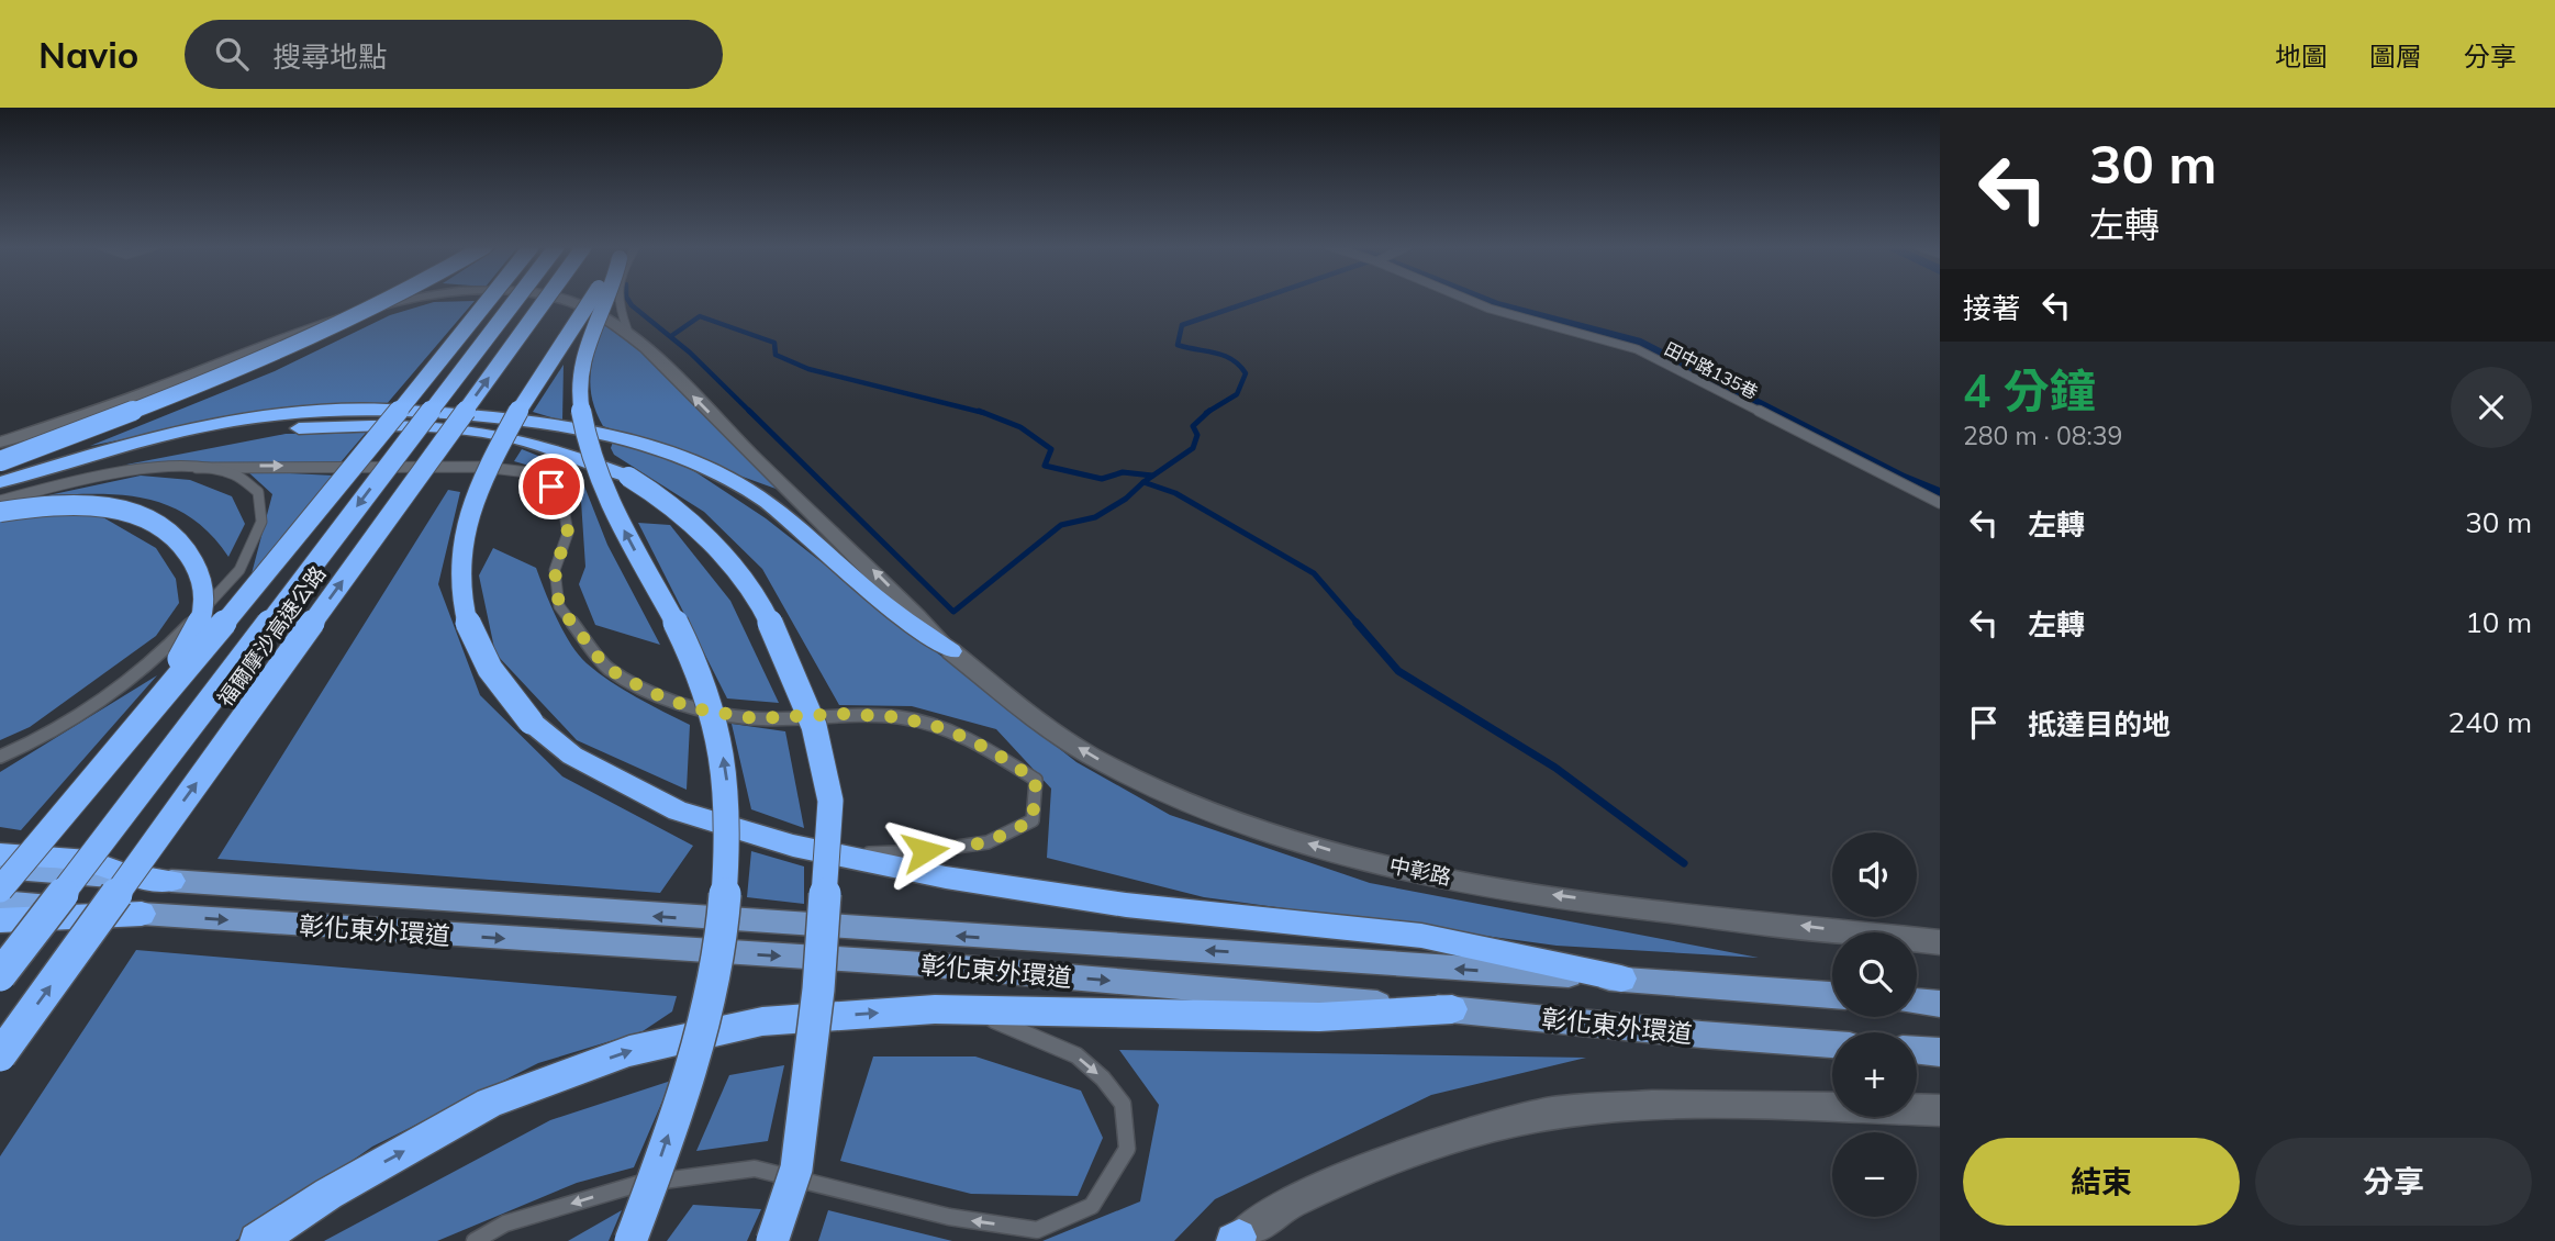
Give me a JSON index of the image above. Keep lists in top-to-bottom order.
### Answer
{
  "streets": {
    "highway": ["福爾摩沙高速公路"],
    "main road": ["彰化東外環道"],
    "street": ["中彰路"],
    "lane": ["田中路135巷"]
  },
  "one_way": ["中彰路"],
  "page": {
    "header": "Navio",
    "search": "搜尋地點",
    "nav": ["地圖", "圖層", "分享"],
    "turn": ["30 m", "左轉"],
    "then": "接著",
    "heading": ["4 分鐘", "280 m · 08:39"],
    "list": [
      {
        "name": "左轉",
        "value": "30 m"
      },
      {
        "name": "左轉",
        "value": "10 m"
      },
      {
        "name": "抵達目的地",
        "value": "240 m"
      }
    ],
    "map_buttons": ["+", "−"],
    "buttons": ["結束", "分享"]
  }
}
